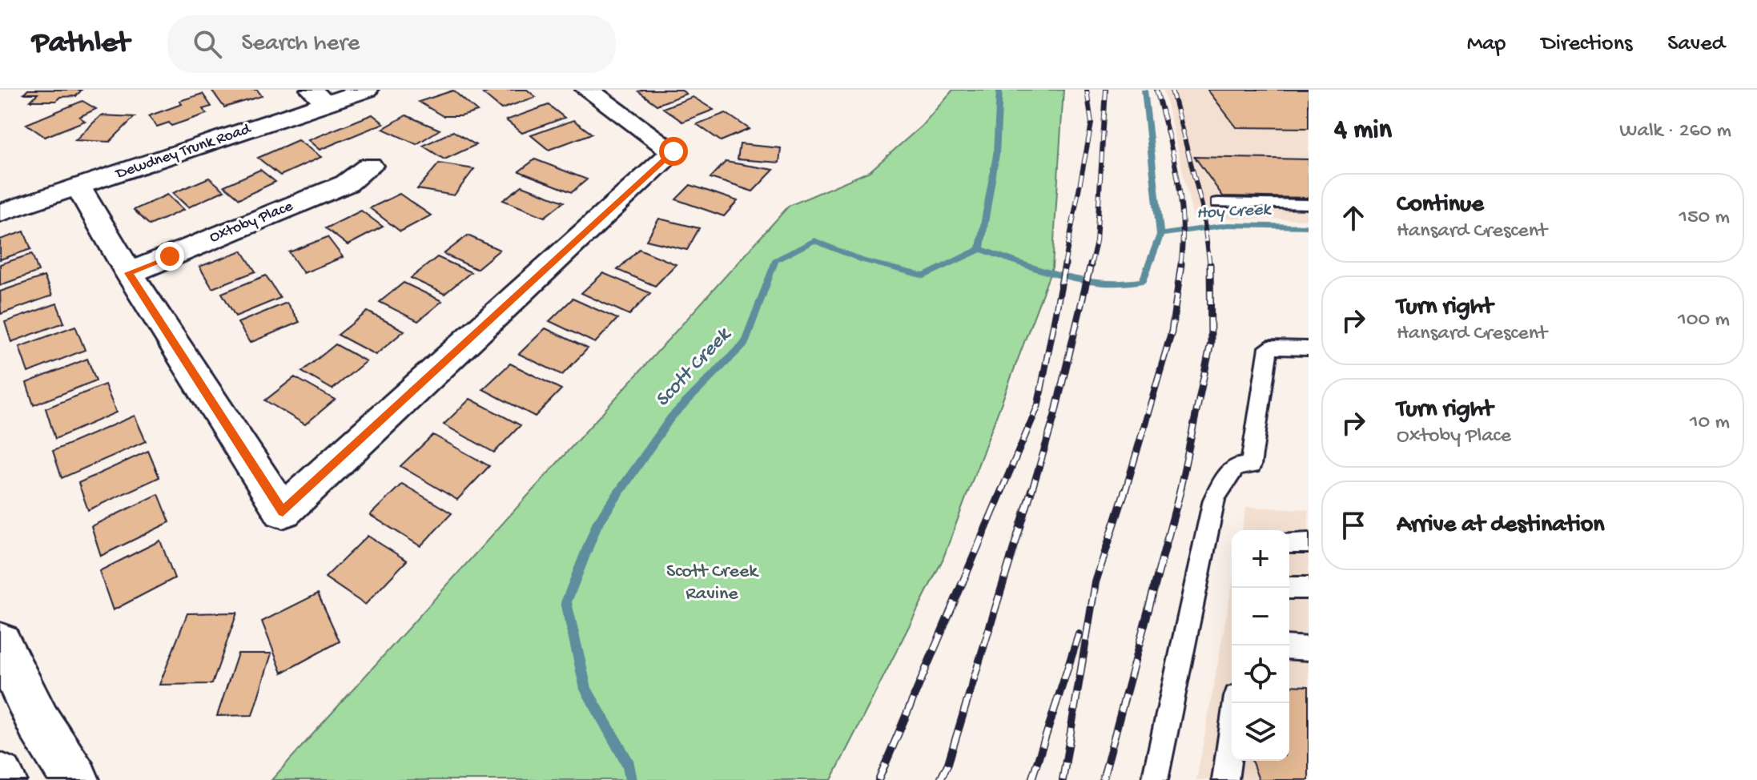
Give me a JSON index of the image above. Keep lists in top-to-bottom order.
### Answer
{
  "streets": {
    "street": ["Dewdney Trunk Road", "Oxtoby Place"]
  },
  "water": ["Hoy Creek", "Scott Creek"],
  "parks": ["Scott Creek Ravine"],
  "page": {
    "header": "Pathlet",
    "search": "Search here",
    "nav": ["Map", "Directions", "Saved"],
    "heading": ["4 min", "Walk · 260 m"],
    "list": [
      ["Continue", "Hansard Crescent", "150 m"],
      ["Turn right", "Hansard Crescent", "100 m"],
      ["Turn right", "Oxtoby Place", "10 m"],
      "Arrive at destination"
    ],
    "map_buttons": ["+", "−"]
  }
}
